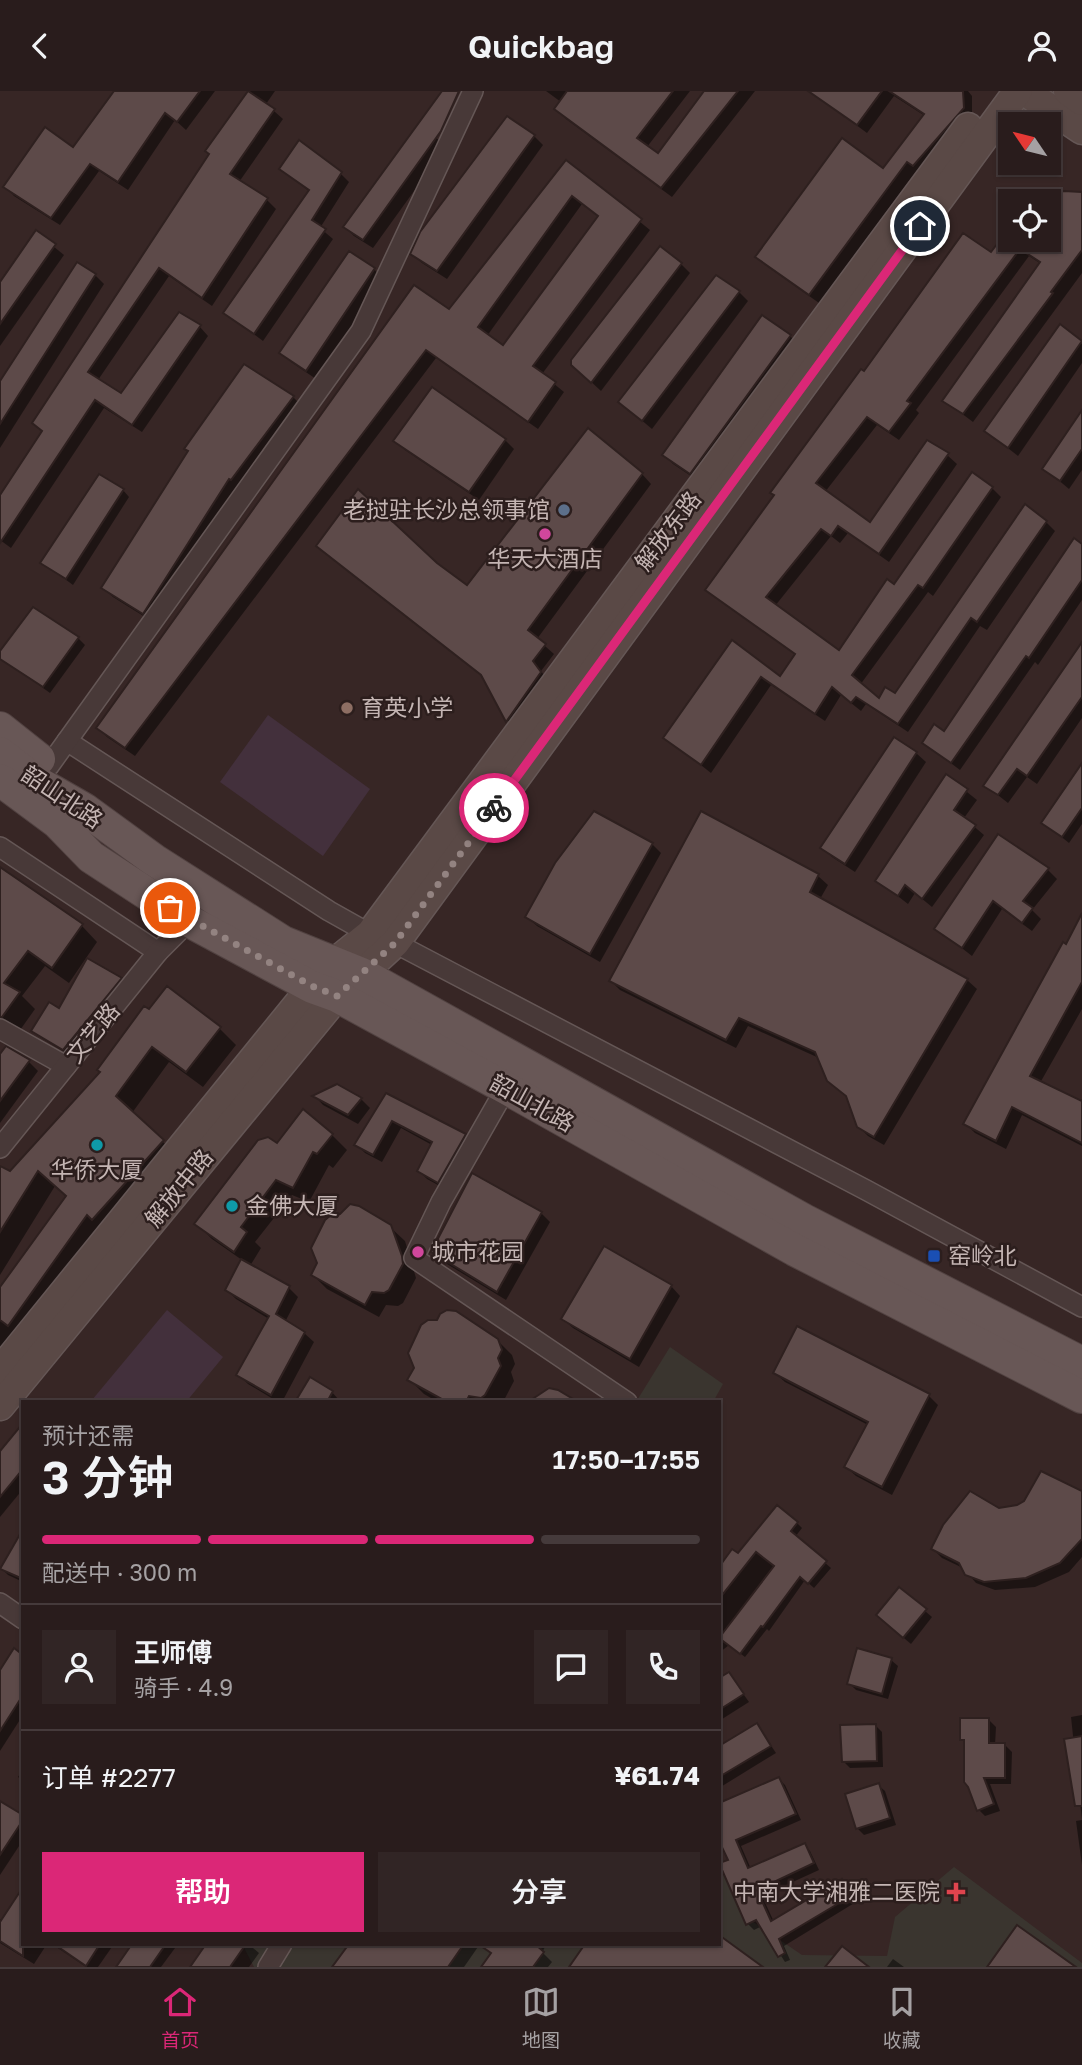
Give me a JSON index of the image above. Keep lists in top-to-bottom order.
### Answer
{
  "streets": {
    "main road": ["解放东路", "韶山北路", "解放中路"],
    "street": ["文艺路"]
  },
  "crossings": [
    ["解放东路", "韶山北路"],
    ["解放东路", "解放中路"],
    ["韶山北路", "文艺路"],
    ["韶山北路", "解放中路"]
  ],
  "places": {
    "other": [
      "老挝驻长沙总领事馆",
      "华天大酒店",
      "育英小学",
      "华侨大厦",
      "金佛大厦",
      "城市花园"
    ],
    "transit": ["窑岭北"],
    "health": ["中南大学湘雅二医院"]
  },
  "north": "top left",
  "page": {
    "header": "Quickbag",
    "heading": ["3 分钟", "预计还需", "17:50–17:55"],
    "panel": [
      "王师傅",
      "骑手 · 4.9",
      "订单 #2277",
      "¥61.74"
    ],
    "bar": "配送中 · 300 m",
    "buttons": ["帮助", "分享"],
    "tabs": ["首页", "地图", "收藏"]
  }
}
